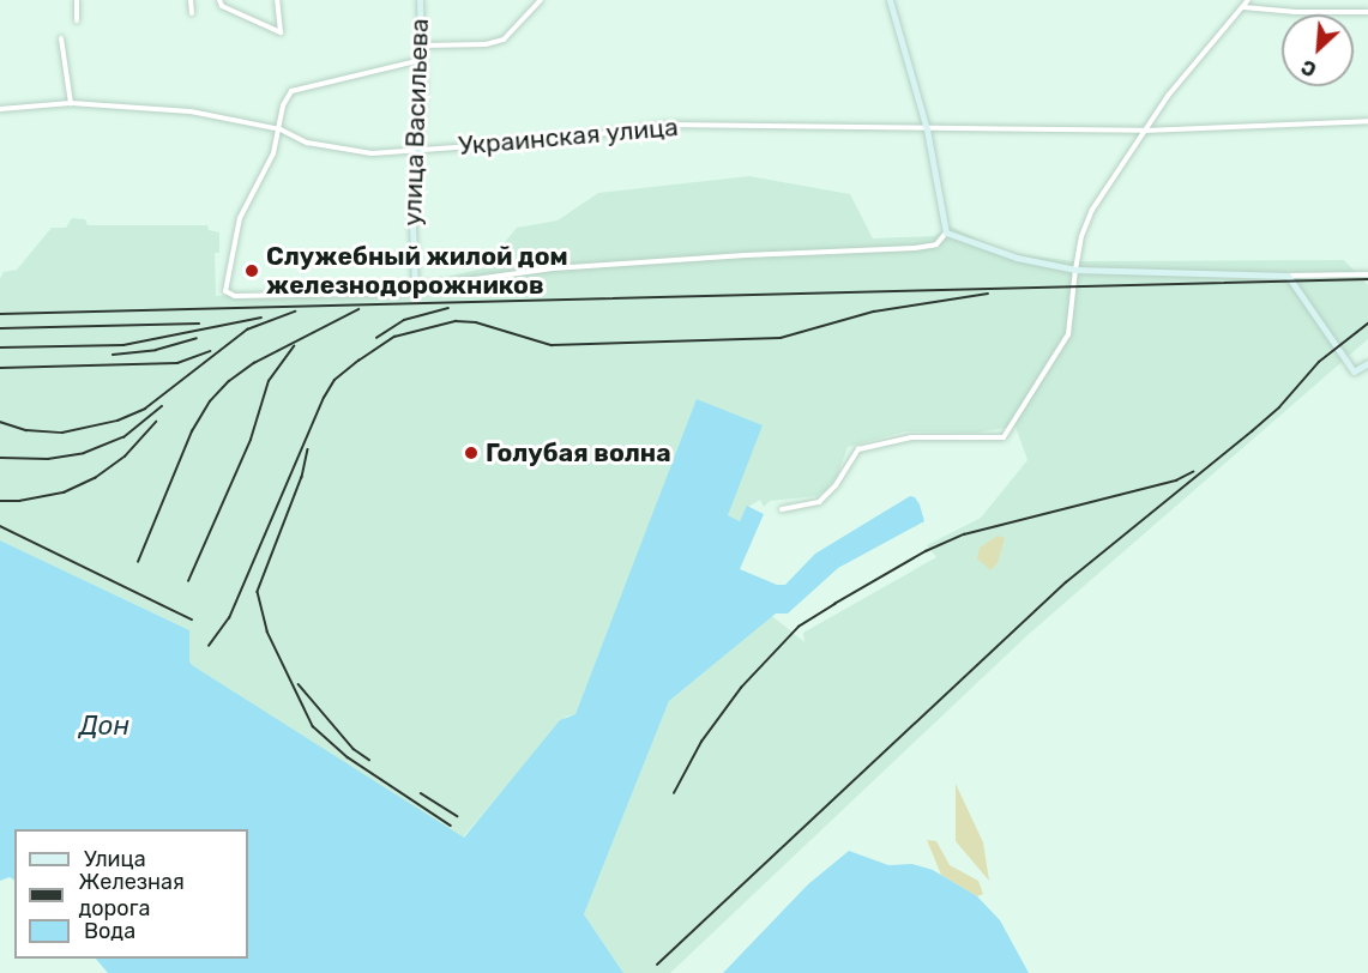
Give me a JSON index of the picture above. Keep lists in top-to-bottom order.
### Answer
{
  "streets": {
    "street": ["улица Васильева", "Украинская улица"]
  },
  "crossings": [
    ["улица Васильева", "Украинская улица"]
  ],
  "water": ["Дон"],
  "places": ["Служебный жилой дом железнодорожников", "Голубая волна"],
  "legend": ["Улица", "Железная дорога", "Вода"],
  "north": "bottom left"
}
